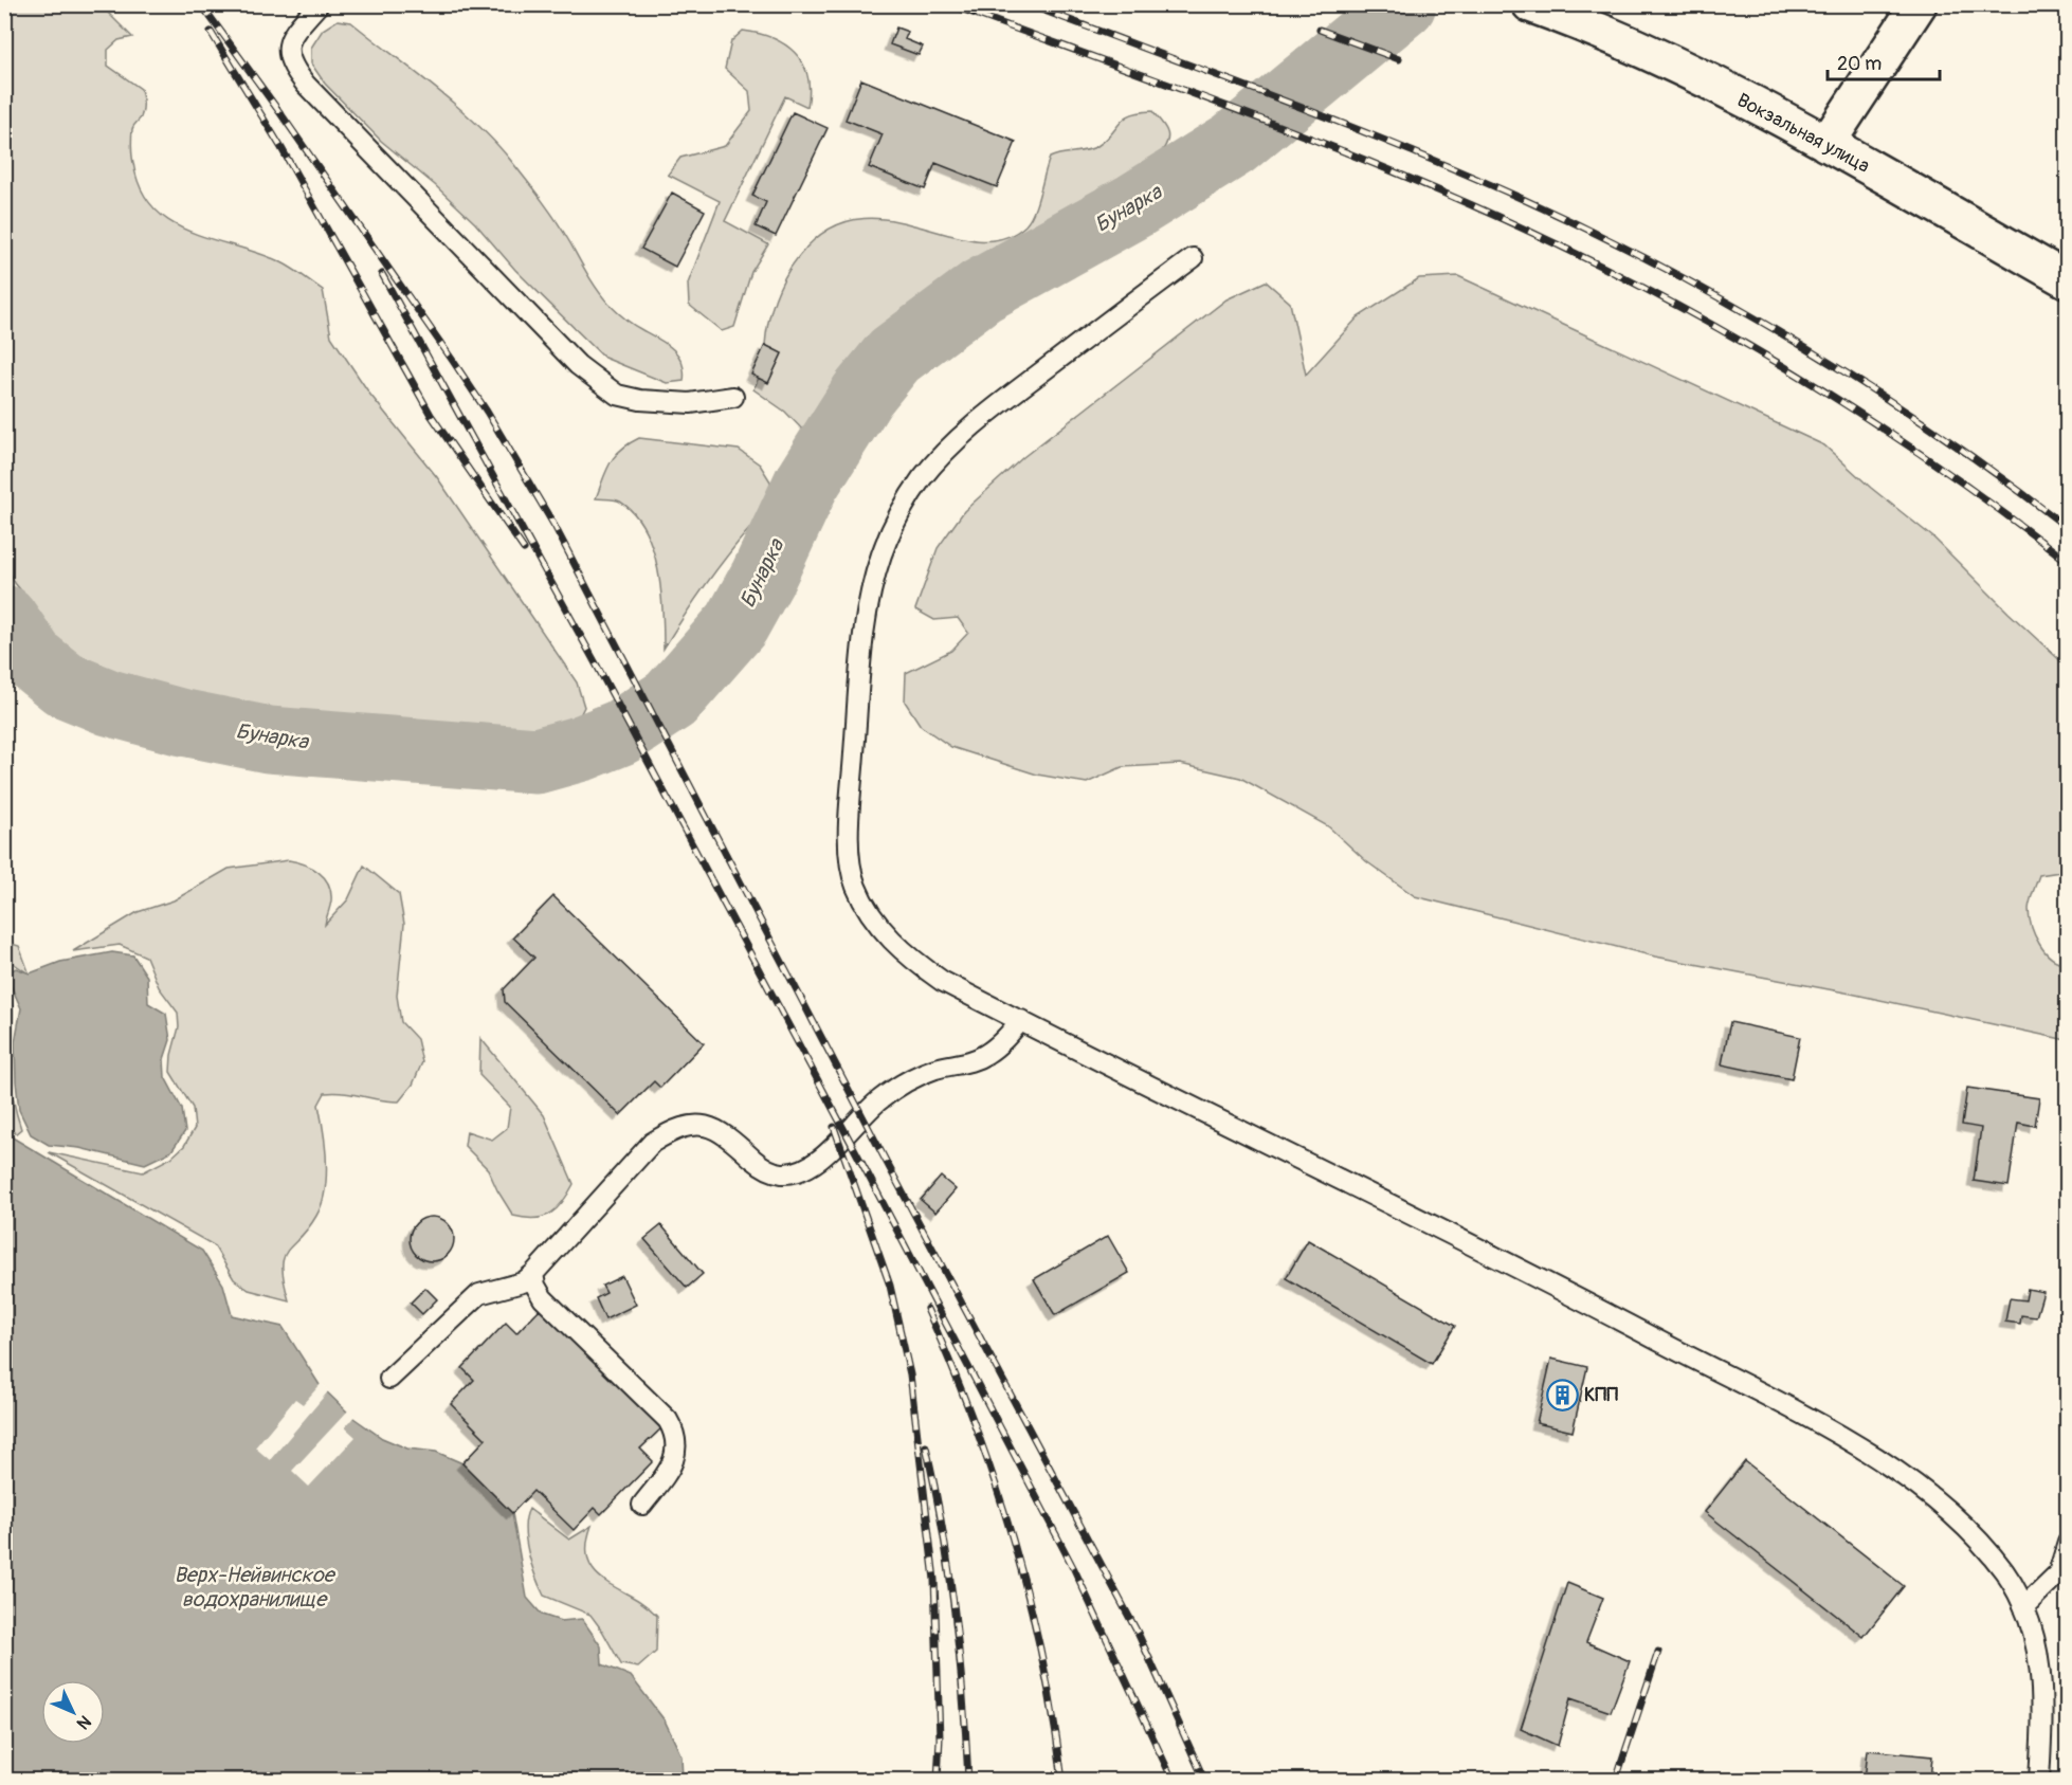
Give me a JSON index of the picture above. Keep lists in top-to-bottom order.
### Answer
{
  "streets": {
    "street": ["Вокзальная улица"]
  },
  "water": ["Бунарка", "Верх-Нейвинское водохранилище"],
  "places": {
    "building": ["КПП"]
  },
  "scale_bar": "20 m",
  "north": "bottom right"
}
